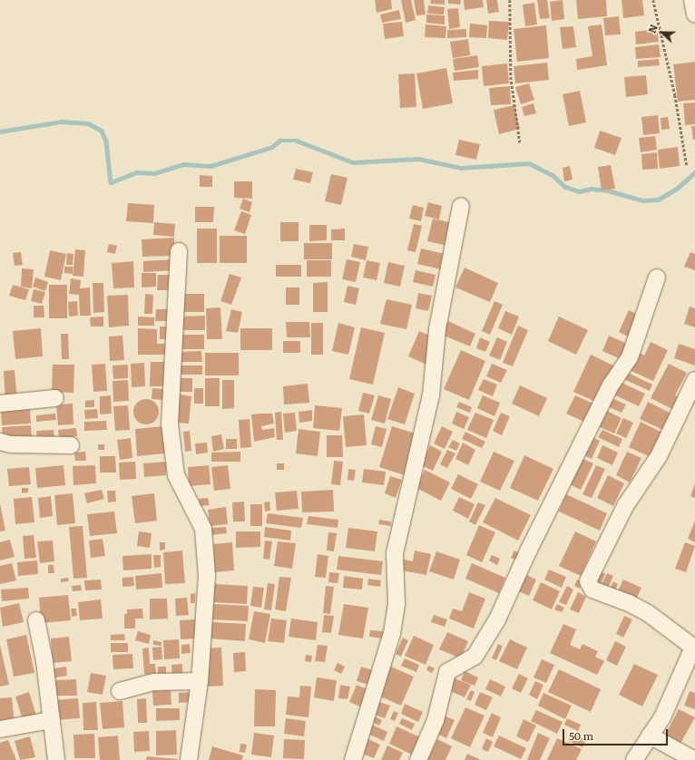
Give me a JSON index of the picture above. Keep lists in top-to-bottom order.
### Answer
{
  "scale_bar": "50 m",
  "north": "left"
}
